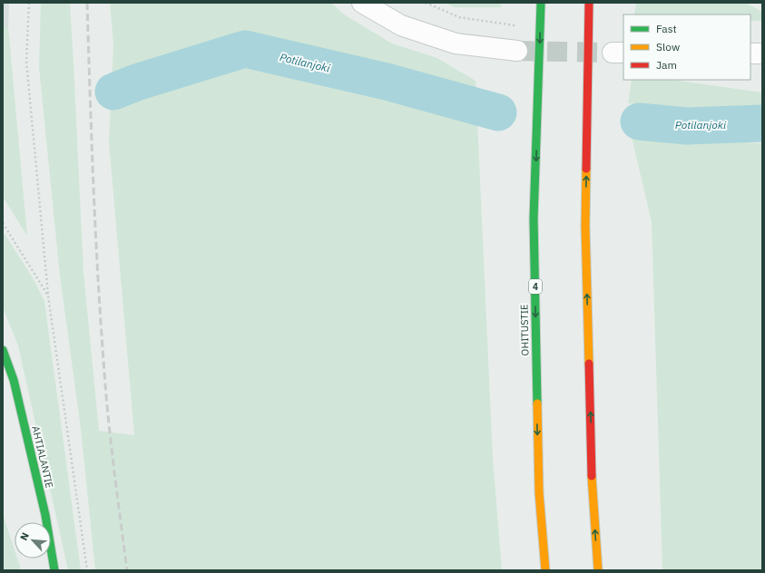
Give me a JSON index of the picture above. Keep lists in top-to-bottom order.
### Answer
{
  "streets": {
    "main road": ["4", "OHITUSTIE", "AHTIALANTIE"]
  },
  "water": ["Potilanjoki"],
  "legend": ["Fast", "Slow", "Jam"],
  "north": "top left"
}
